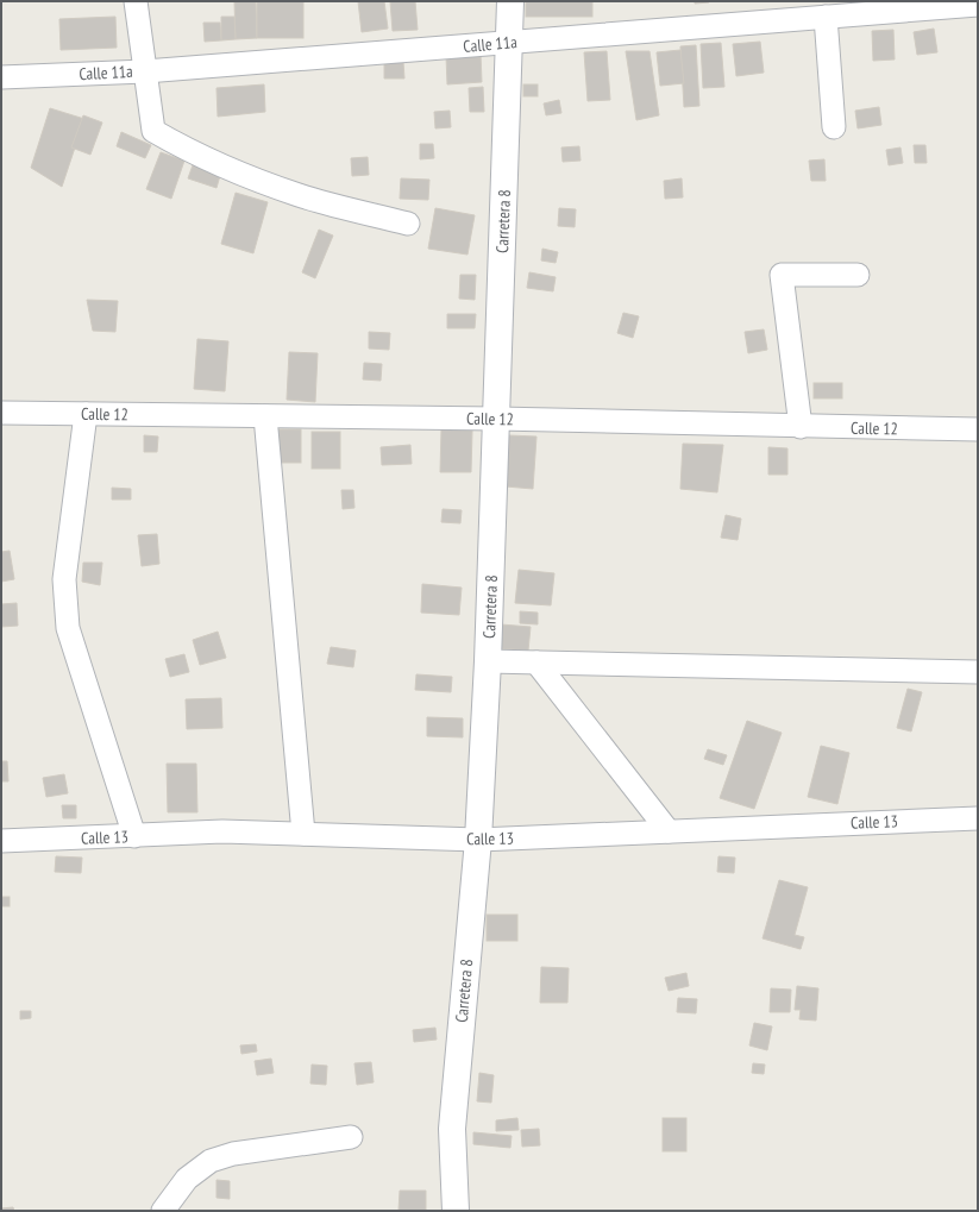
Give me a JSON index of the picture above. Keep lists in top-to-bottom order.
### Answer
{
  "streets": {
    "street": [
      "Calle 11a",
      "Carretera 8",
      "Calle 12",
      "Calle 13"
    ]
  },
  "crossings": [
    ["Calle 11a", "Carretera 8"],
    ["Carretera 8", "Calle 12"],
    ["Carretera 8", "Calle 13"]
  ]
}
